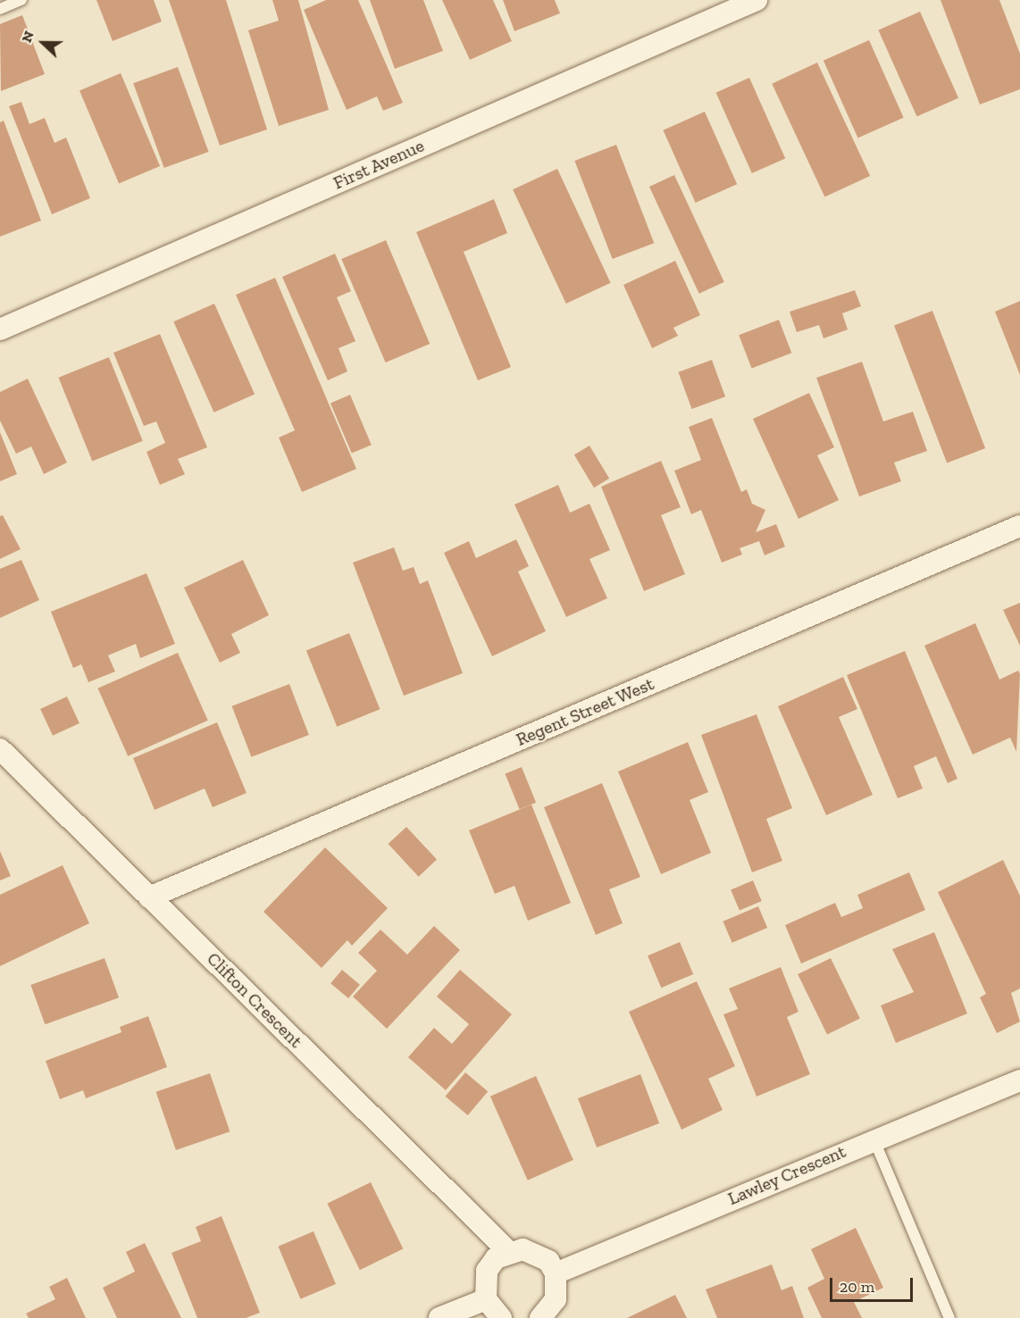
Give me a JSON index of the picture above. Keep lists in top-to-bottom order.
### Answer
{
  "streets": {
    "street": [
      "First Avenue",
      "Regent Street West",
      "Clifton Crescent",
      "Lawley Crescent"
    ]
  },
  "crossings": [
    ["Regent Street West", "Clifton Crescent"]
  ],
  "scale_bar": "20 m",
  "north": "left"
}
